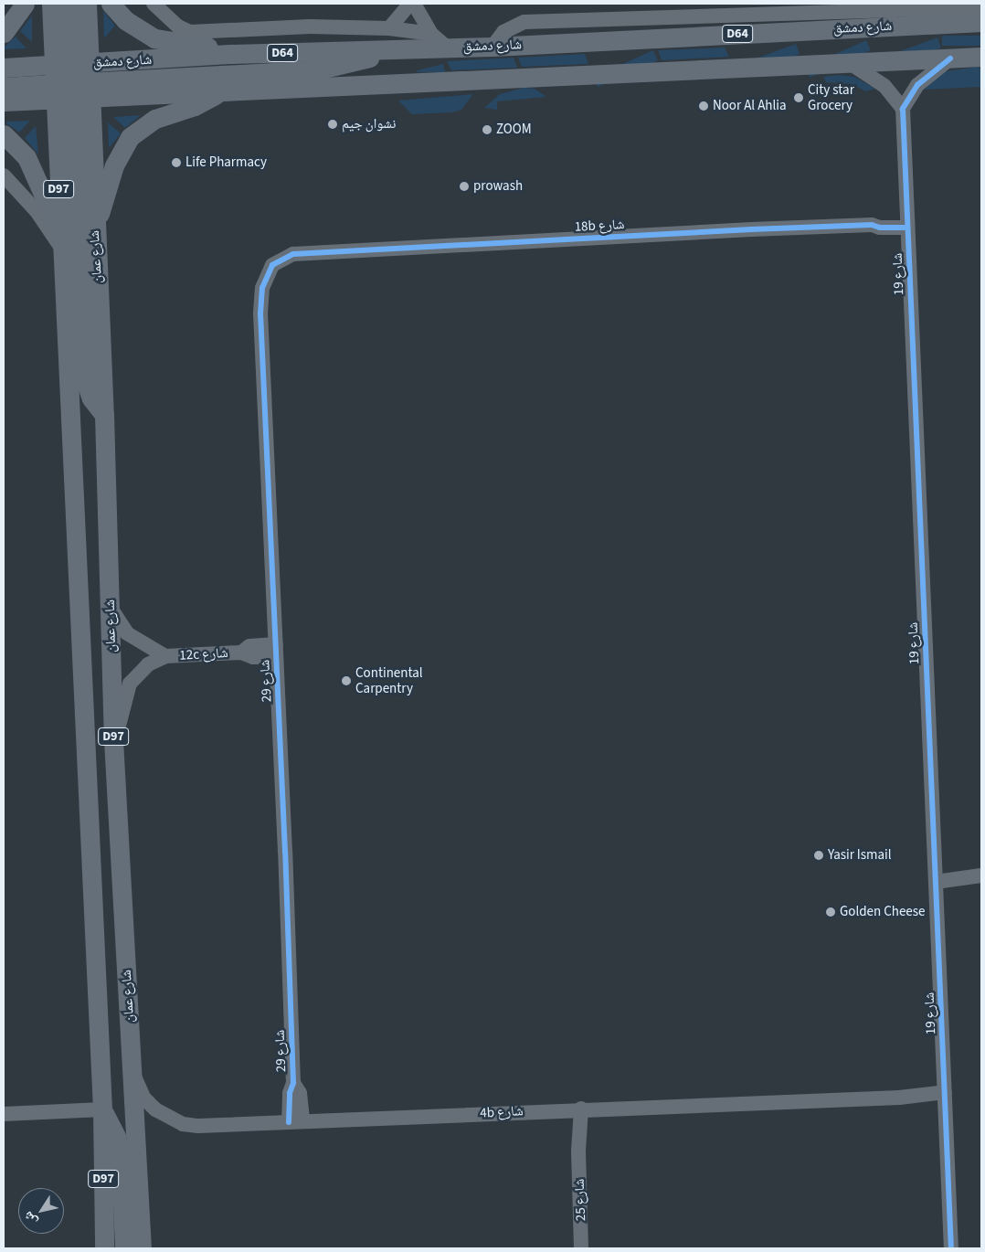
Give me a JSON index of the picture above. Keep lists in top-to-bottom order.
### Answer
{
  "streets": {
    "main road": [
      "شارع دمشق",
      "D64",
      "D97",
      "شارع عمان"
    ],
    "street": [
      "18b شارع",
      "شارع 19",
      "12c شارع",
      "شارع 29",
      "4b شارع",
      "شارع 25"
    ]
  },
  "crossings": [
    ["شارع دمشق", "شارع عمان"],
    ["18b شارع", "شارع 19"],
    ["18b شارع", "شارع 29"],
    ["شارع عمان", "12c شارع"],
    ["شارع عمان", "4b شارع"],
    ["شارع 19", "4b شارع"],
    ["12c شارع", "شارع 29"],
    ["شارع 29", "4b شارع"],
    ["4b شارع", "شارع 25"]
  ],
  "places": [
    "City star Grocery",
    "Noor Al Ahlia",
    "نشوان جيم",
    "ZOOM",
    "Life Pharmacy",
    "prowash",
    "Continental Carpentry",
    "Yasir Ismail",
    "Golden Cheese"
  ],
  "north": "bottom left"
}
